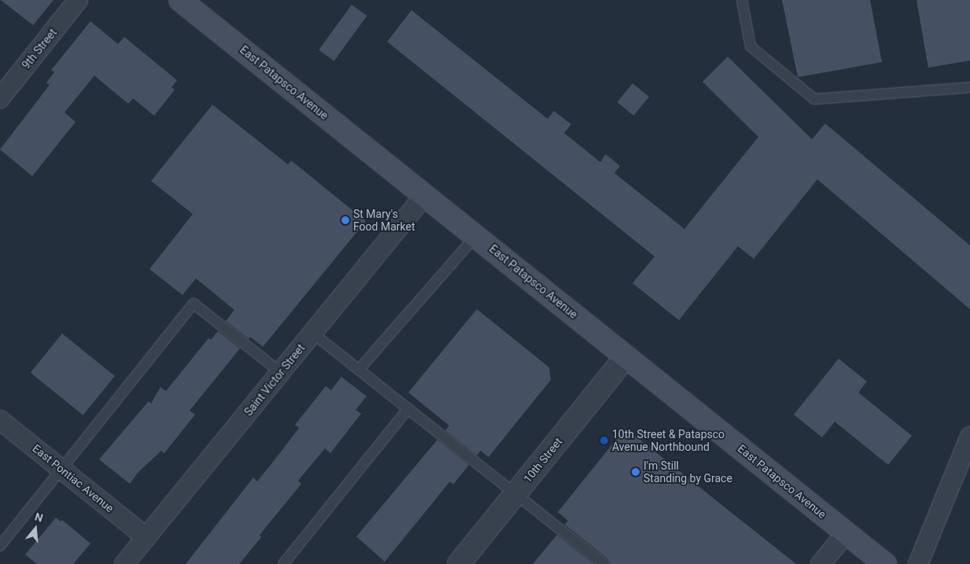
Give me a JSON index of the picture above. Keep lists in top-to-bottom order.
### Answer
{
  "streets": {
    "main road": ["East Patapsco Avenue"],
    "street": [
      "9th Street",
      "Saint Victor Street",
      "10th Street",
      "East Pontiac Avenue"
    ]
  },
  "crossings": [
    ["East Patapsco Avenue", "Saint Victor Street"],
    ["East Patapsco Avenue", "10th Street"],
    ["Saint Victor Street", "East Pontiac Avenue"]
  ],
  "places": ["St Mary's Food Market", "10th Street & Patapsco Avenue Northbound", "I'm Still Standing by Grace"],
  "north": "top"
}
